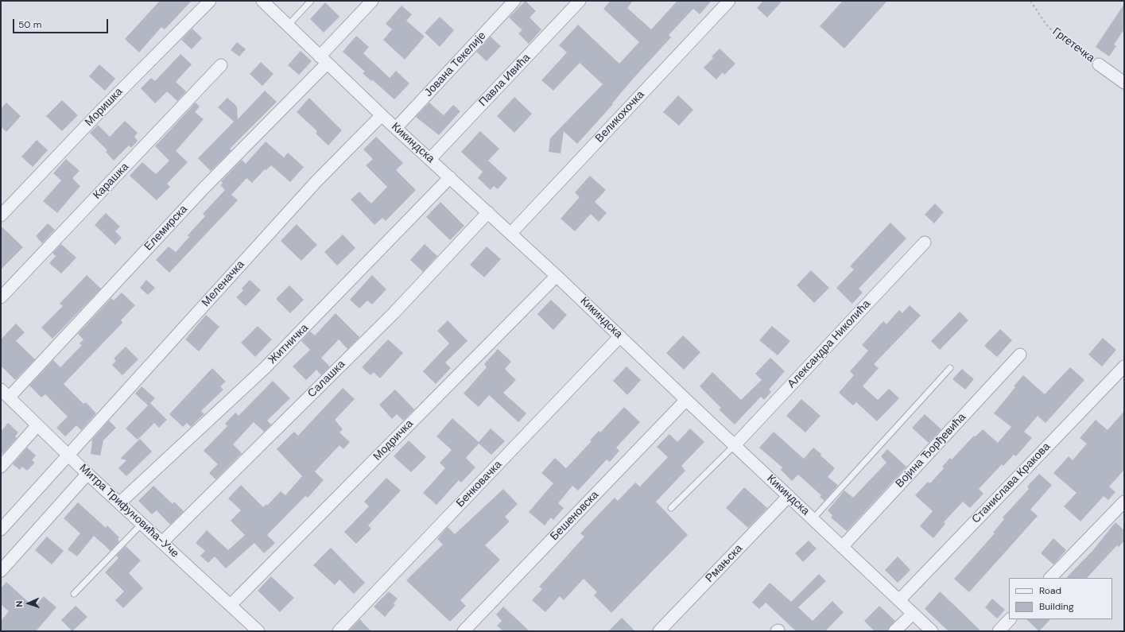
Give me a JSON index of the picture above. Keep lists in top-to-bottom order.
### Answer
{
  "streets": {
    "street": [
      "Гргетечка",
      "Јована Текелије",
      "Павла Ивића",
      "Моришка",
      "Великохочка",
      "Кикиндска",
      "Карашка",
      "Елемирска",
      "Меленачка",
      "Житничка",
      "Александра Николића",
      "Салашка",
      "Модричка",
      "Војина Ђорђевића",
      "Станислава Кракова",
      "Бенковачка",
      "Митра Трифуновића-Уче",
      "Бешеновска",
      "Рмањска"
    ]
  },
  "crossings": [
    ["Јована Текелије", "Кикиндска"],
    ["Павла Ивића", "Кикиндска"],
    ["Великохочка", "Кикиндска"],
    ["Кикиндска", "Елемирска"],
    ["Кикиндска", "Меленачка"],
    ["Кикиндска", "Житничка"],
    ["Кикиндска", "Александра Николића"],
    ["Кикиндска", "Салашка"],
    ["Кикиндска", "Модричка"],
    ["Кикиндска", "Војина Ђорђевића"],
    ["Кикиндска", "Станислава Кракова"],
    ["Кикиндска", "Бенковачка"],
    ["Кикиндска", "Бешеновска"],
    ["Кикиндска", "Рмањска"],
    ["Елемирска", "Митра Трифуновића-Уче"],
    ["Меленачка", "Митра Трифуновића-Уче"],
    ["Житничка", "Митра Трифуновића-Уче"],
    ["Салашка", "Митра Трифуновића-Уче"],
    ["Модричка", "Митра Трифуновића-Уче"]
  ],
  "legend": ["Road", "Building"],
  "scale_bar": "50 m",
  "north": "left"
}
